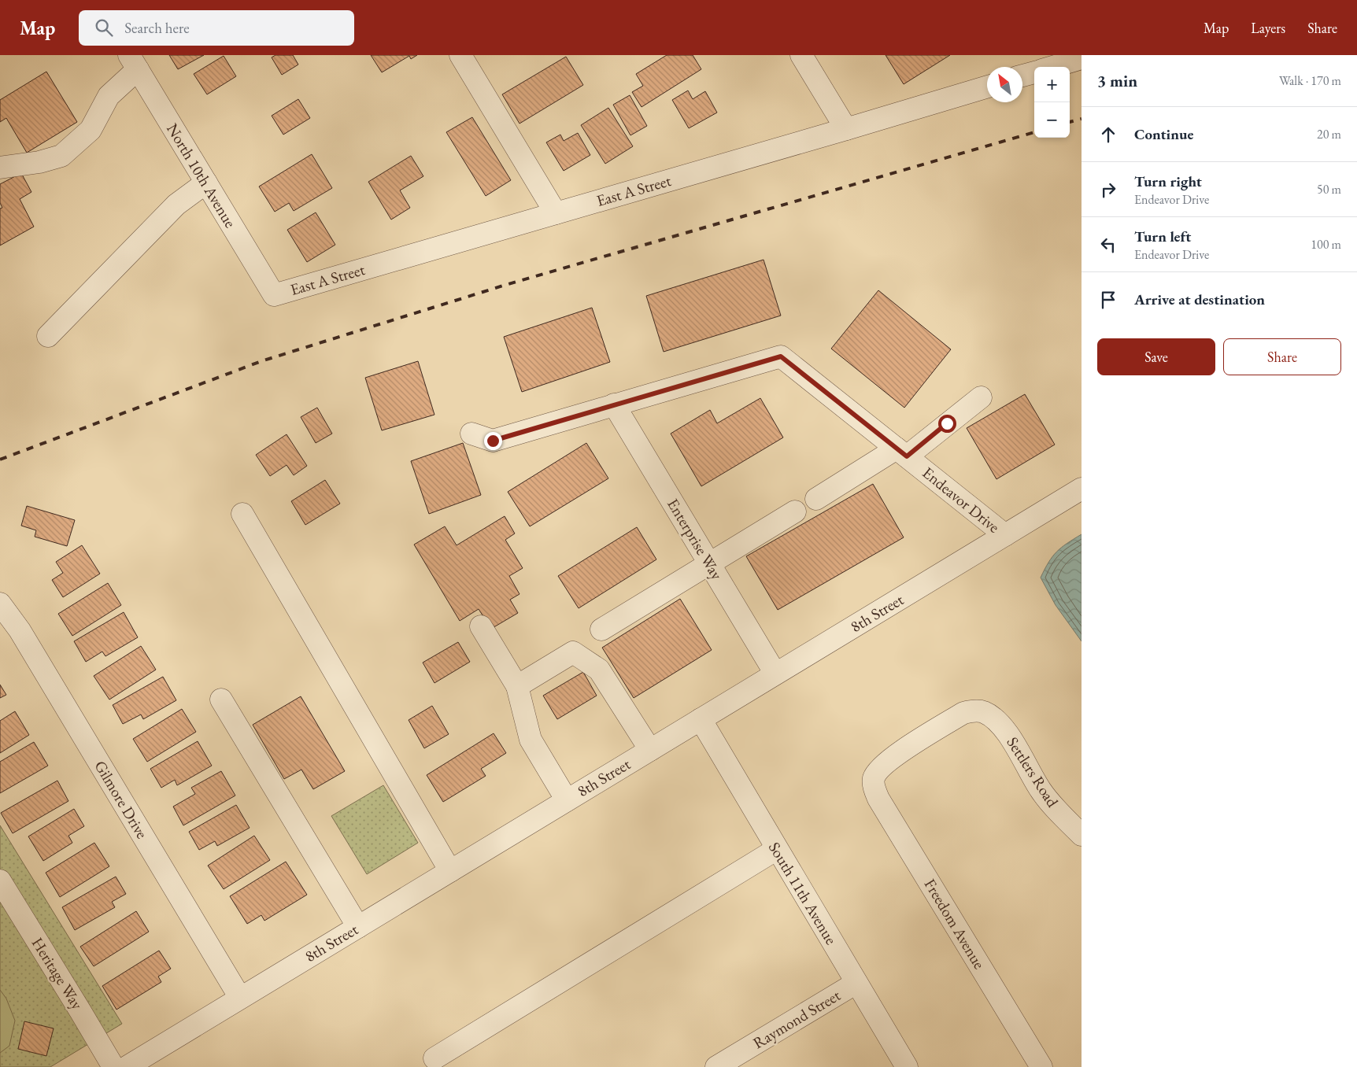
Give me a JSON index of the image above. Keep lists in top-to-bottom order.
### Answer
{
  "streets": {
    "street": [
      "North 10th Avenue",
      "East A Street",
      "Endeavor Drive",
      "Enterprise Way",
      "8th Street",
      "Settlers Road",
      "Gilmore Drive",
      "South 11th Avenue",
      "Freedom Avenue",
      "Heritage Way",
      "Raymond Street"
    ]
  },
  "crossings": [
    ["North 10th Avenue", "East A Street"],
    ["Endeavor Drive", "Enterprise Way"],
    ["Endeavor Drive", "8th Street"],
    ["Enterprise Way", "8th Street"],
    ["8th Street", "Gilmore Drive"],
    ["8th Street", "South 11th Avenue"],
    ["Settlers Road", "Freedom Avenue"],
    ["South 11th Avenue", "Raymond Street"]
  ],
  "north": "top left",
  "page": {
    "header": "Map",
    "search": "Search here",
    "nav": ["Map", "Layers", "Share"],
    "heading": ["3 min", "Walk · 170 m"],
    "map_buttons": ["+", "−"],
    "list": [
      ["Continue", "20 m"],
      ["Turn right", "Endeavor Drive", "50 m"],
      ["Turn left", "Endeavor Drive", "100 m"],
      "Arrive at destination"
    ],
    "buttons": ["Save", "Share"]
  }
}
